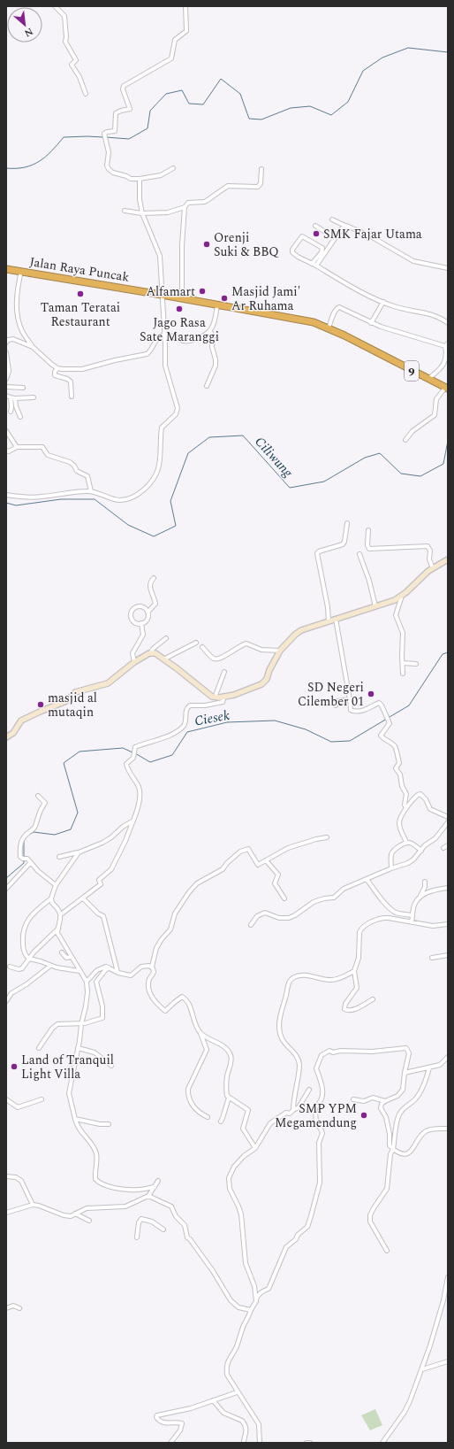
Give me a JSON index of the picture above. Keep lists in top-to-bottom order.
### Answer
{
  "streets": {
    "highway": ["Jalan Raya Puncak", "9"]
  },
  "water": ["Ciliwung", "Ciesek"],
  "places": [
    "SMK Fajar Utama",
    "Orenji Suki & BBQ",
    "Alfamart",
    "Taman Teratai Restaurant",
    "Masjid Jami' Ar Ruhama",
    "Jago Rasa Sate Maranggi",
    "SD Negeri Cilember 01",
    "masjid al mutaqin",
    "Land of Tranquil Light Villa",
    "SMP YPM Megamendung"
  ],
  "north": "bottom right"
}
